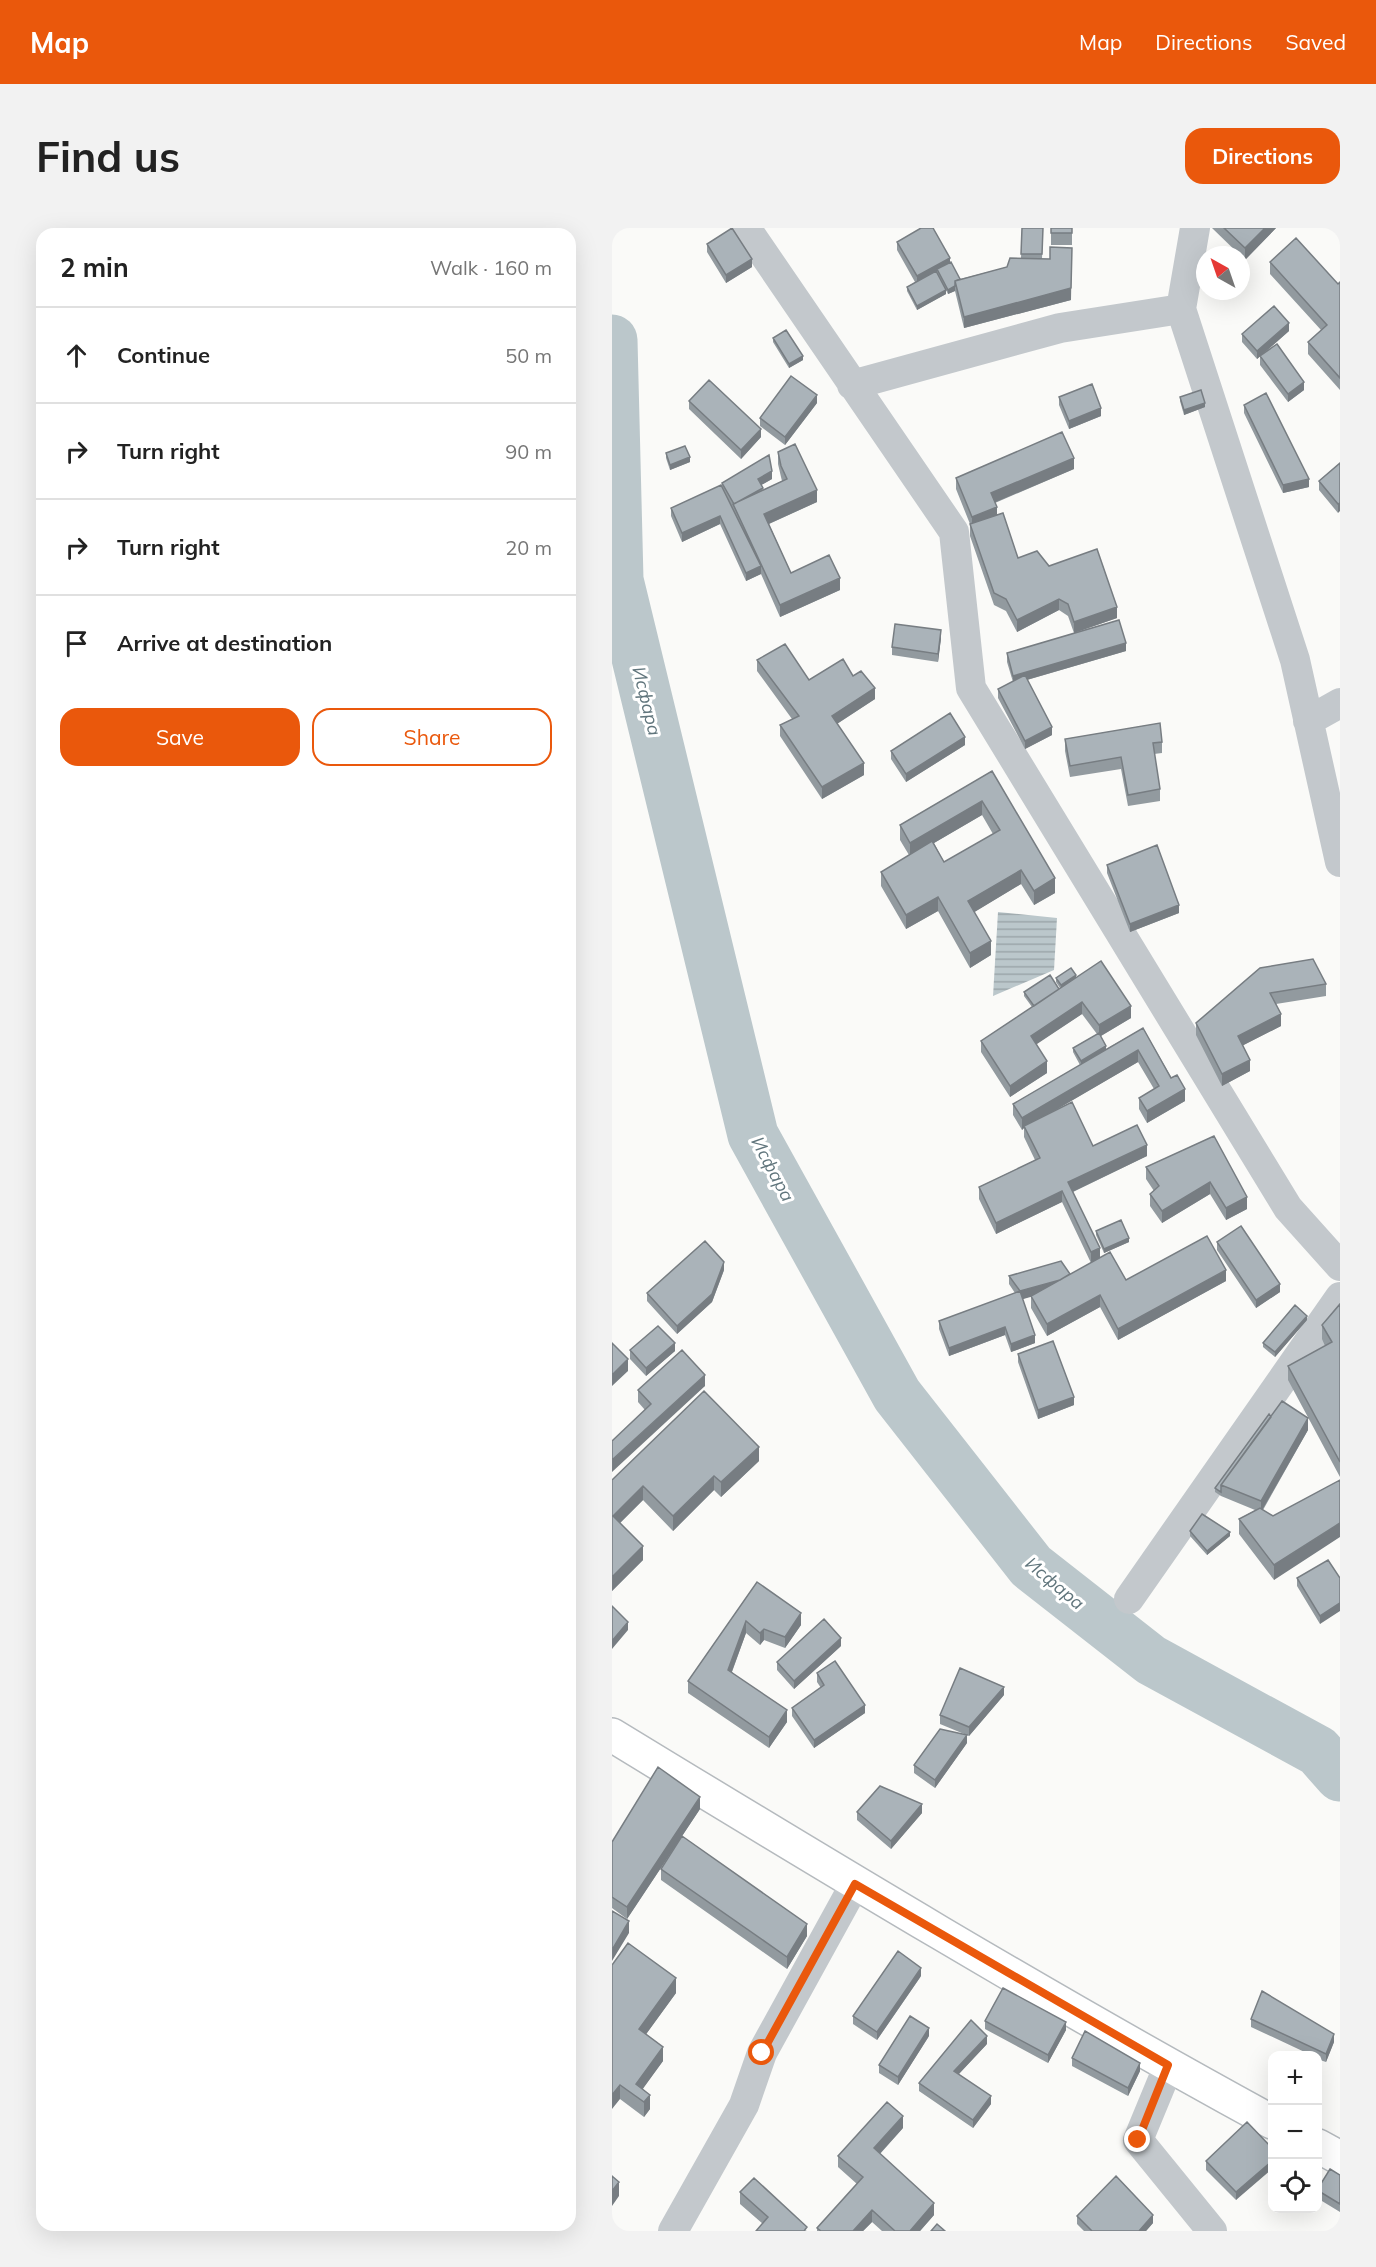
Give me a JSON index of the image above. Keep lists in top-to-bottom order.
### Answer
{
  "water": ["Исфара"],
  "north": "top left",
  "page": {
    "header": "Map",
    "nav": ["Map", "Directions", "Saved"],
    "buttons": [
      "Directions",
      ["Save", "Share"]
    ],
    "title": "Find us",
    "heading": ["2 min", "Walk · 160 m"],
    "list": [
      ["Continue", "50 m"],
      ["Turn right", "90 m"],
      ["Turn right", "20 m"],
      "Arrive at destination"
    ],
    "map_buttons": ["+", "−"]
  }
}
